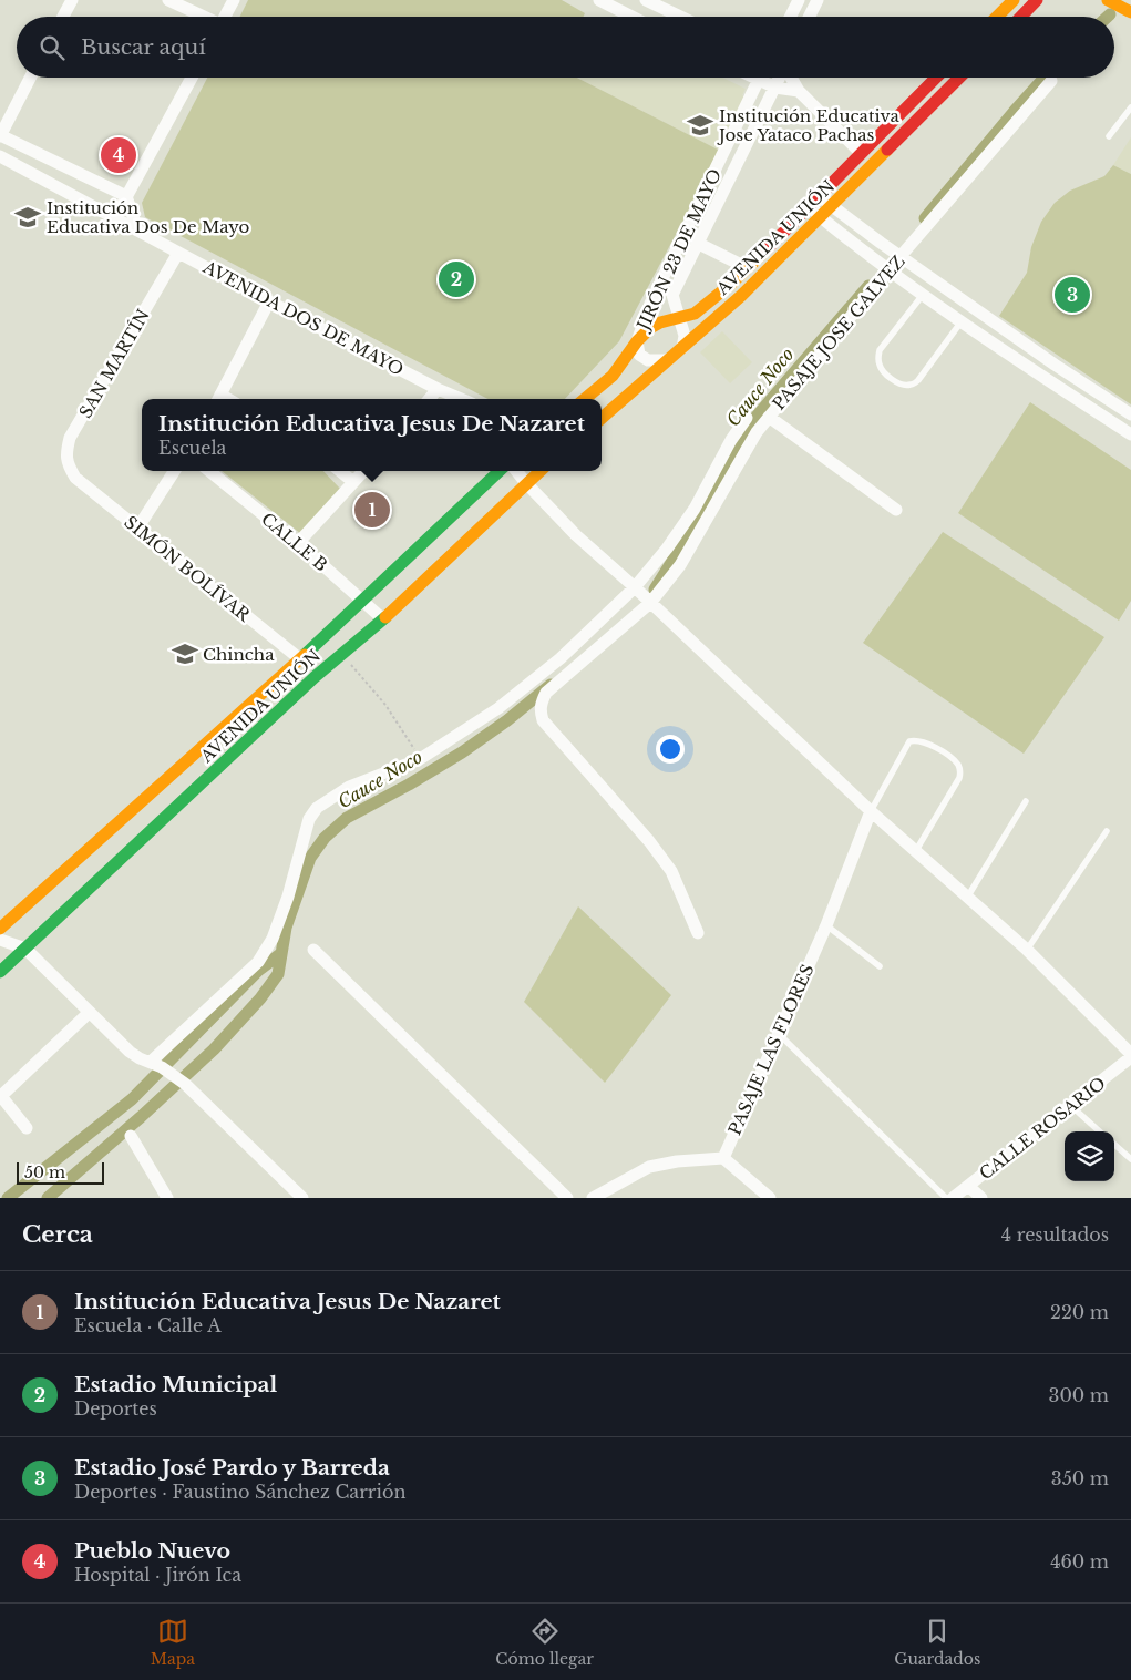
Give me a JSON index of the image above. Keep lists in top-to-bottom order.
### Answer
{
  "streets": {
    "main road": ["AVENIDA UNIÓN"],
    "street": [
      "JIRÓN 23 DE MAYO",
      "AVENIDA DOS DE MAYO",
      "PASAJE JOSE GALVEZ",
      "SAN MARTÍN",
      "CALLE B",
      "SIMÓN BOLÍVAR",
      "PASAJE LAS FLORES",
      "CALLE ROSARIO"
    ]
  },
  "crossings": [
    ["AVENIDA UNIÓN", "JIRÓN 23 DE MAYO"],
    ["AVENIDA UNIÓN", "CALLE B"],
    ["AVENIDA UNIÓN", "SIMÓN BOLÍVAR"],
    ["AVENIDA DOS DE MAYO", "SAN MARTÍN"],
    ["SAN MARTÍN", "SIMÓN BOLÍVAR"]
  ],
  "water": ["Cauce Noco"],
  "places": {
    "school or university": ["Institución Educativa Jose Yataco Pachas", "Institución Educativa Dos De Mayo", "Chincha"]
  },
  "scale_bar": "50 m",
  "page": {
    "search": "Buscar aquí",
    "pins": [
      "4",
      "2",
      "3",
      "1"
    ],
    "popup": ["Institución Educativa Jesus De Nazaret", "Escuela"],
    "scale": "50 m",
    "heading": ["Cerca", "4 resultados"],
    "list": [
      {
        "mark": "1",
        "name": "Institución Educativa Jesus De Nazaret",
        "note": "Escuela · Calle A",
        "value": "220 m"
      },
      {
        "mark": "2",
        "name": "Estadio Municipal",
        "note": "Deportes",
        "value": "300 m"
      },
      {
        "mark": "3",
        "name": "Estadio José Pardo y Barreda",
        "note": "Deportes · Faustino Sánchez Carrión",
        "value": "350 m"
      },
      {
        "mark": "4",
        "name": "Pueblo Nuevo",
        "note": "Hospital · Jirón Ica",
        "value": "460 m"
      }
    ],
    "nav": ["Mapa", "Cómo llegar", "Guardados"]
  }
}
